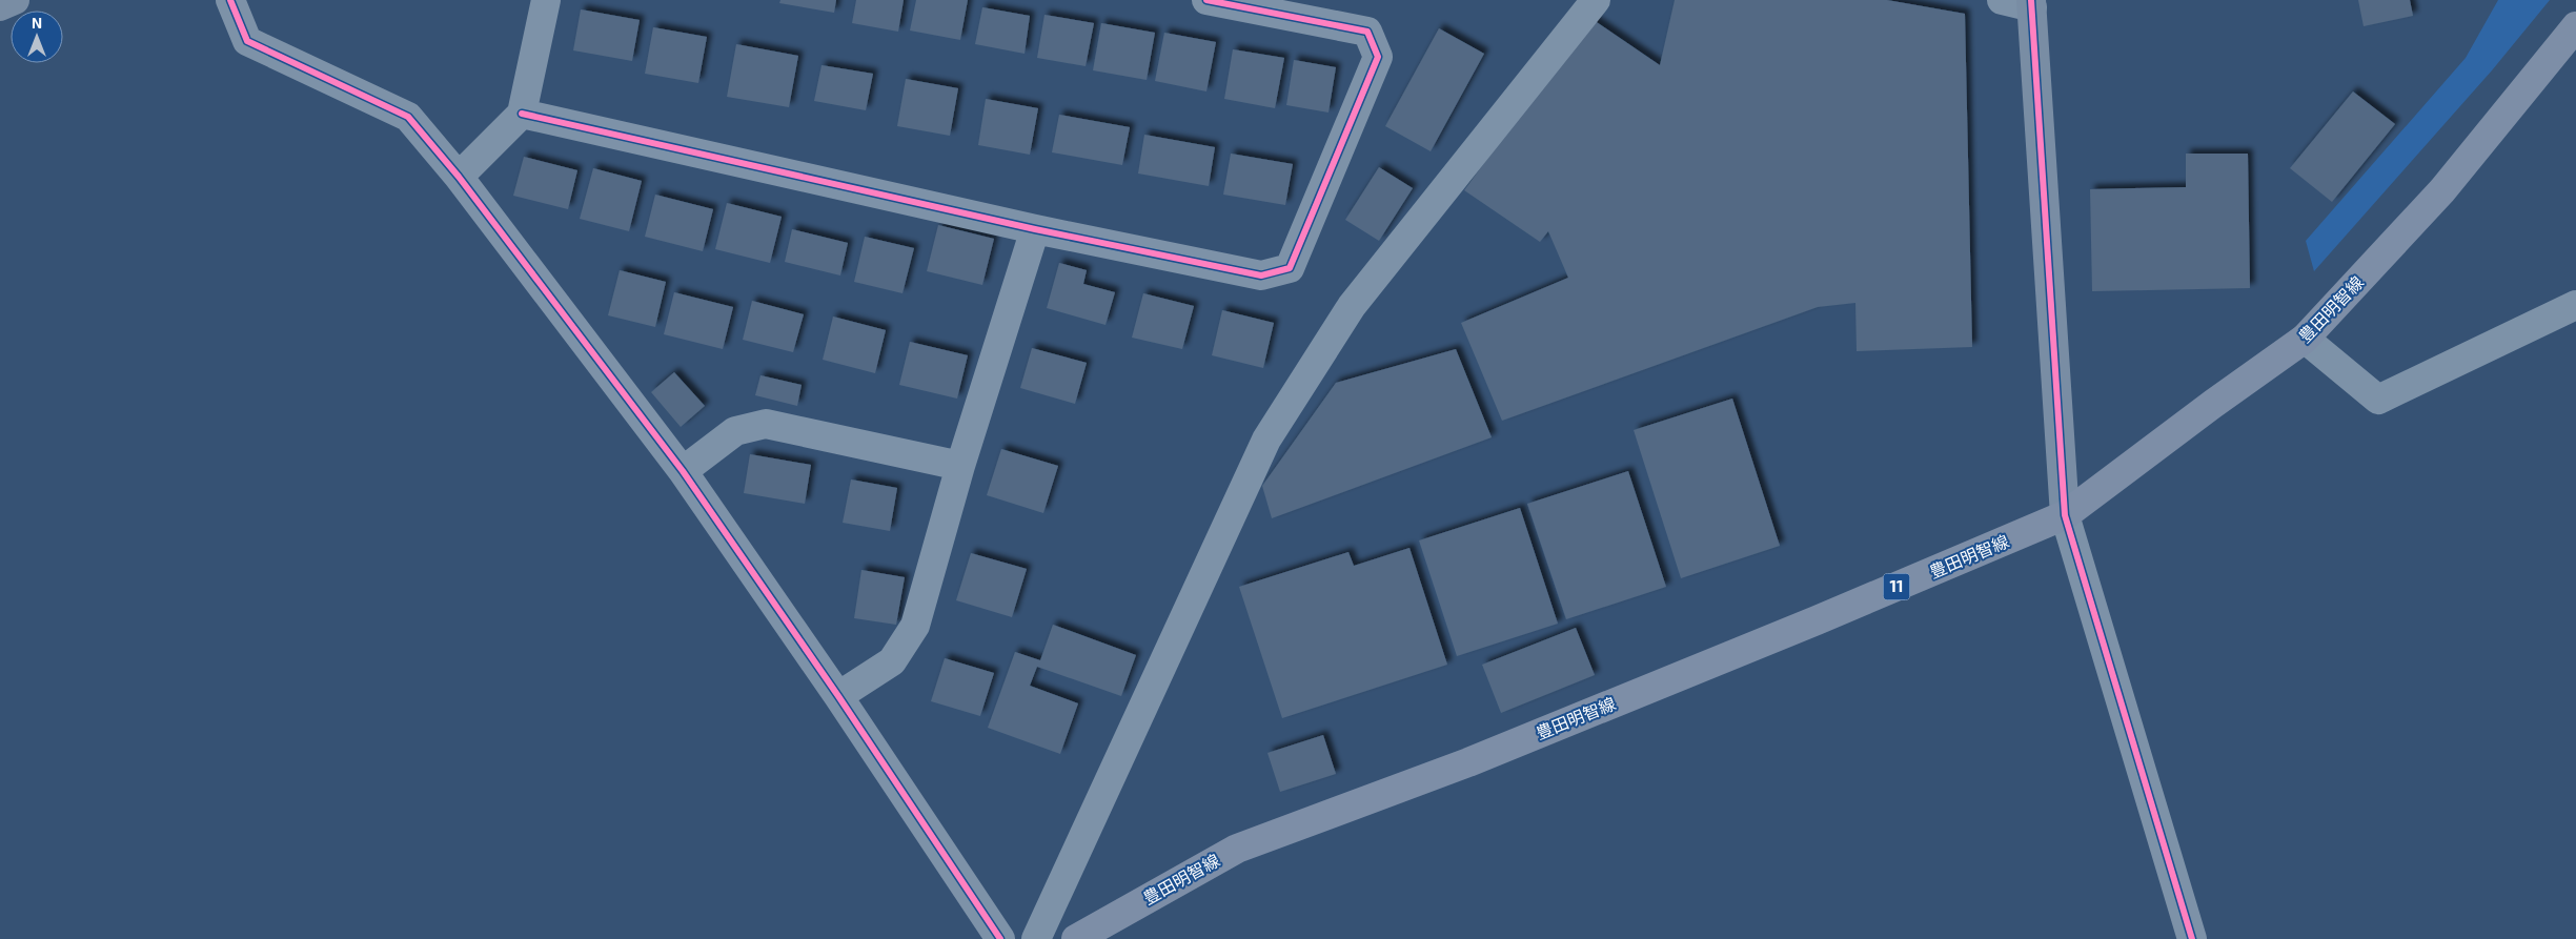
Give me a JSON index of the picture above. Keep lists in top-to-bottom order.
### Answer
{
  "streets": {
    "main road": ["豊田明智線", "11"]
  },
  "north": "top"
}
